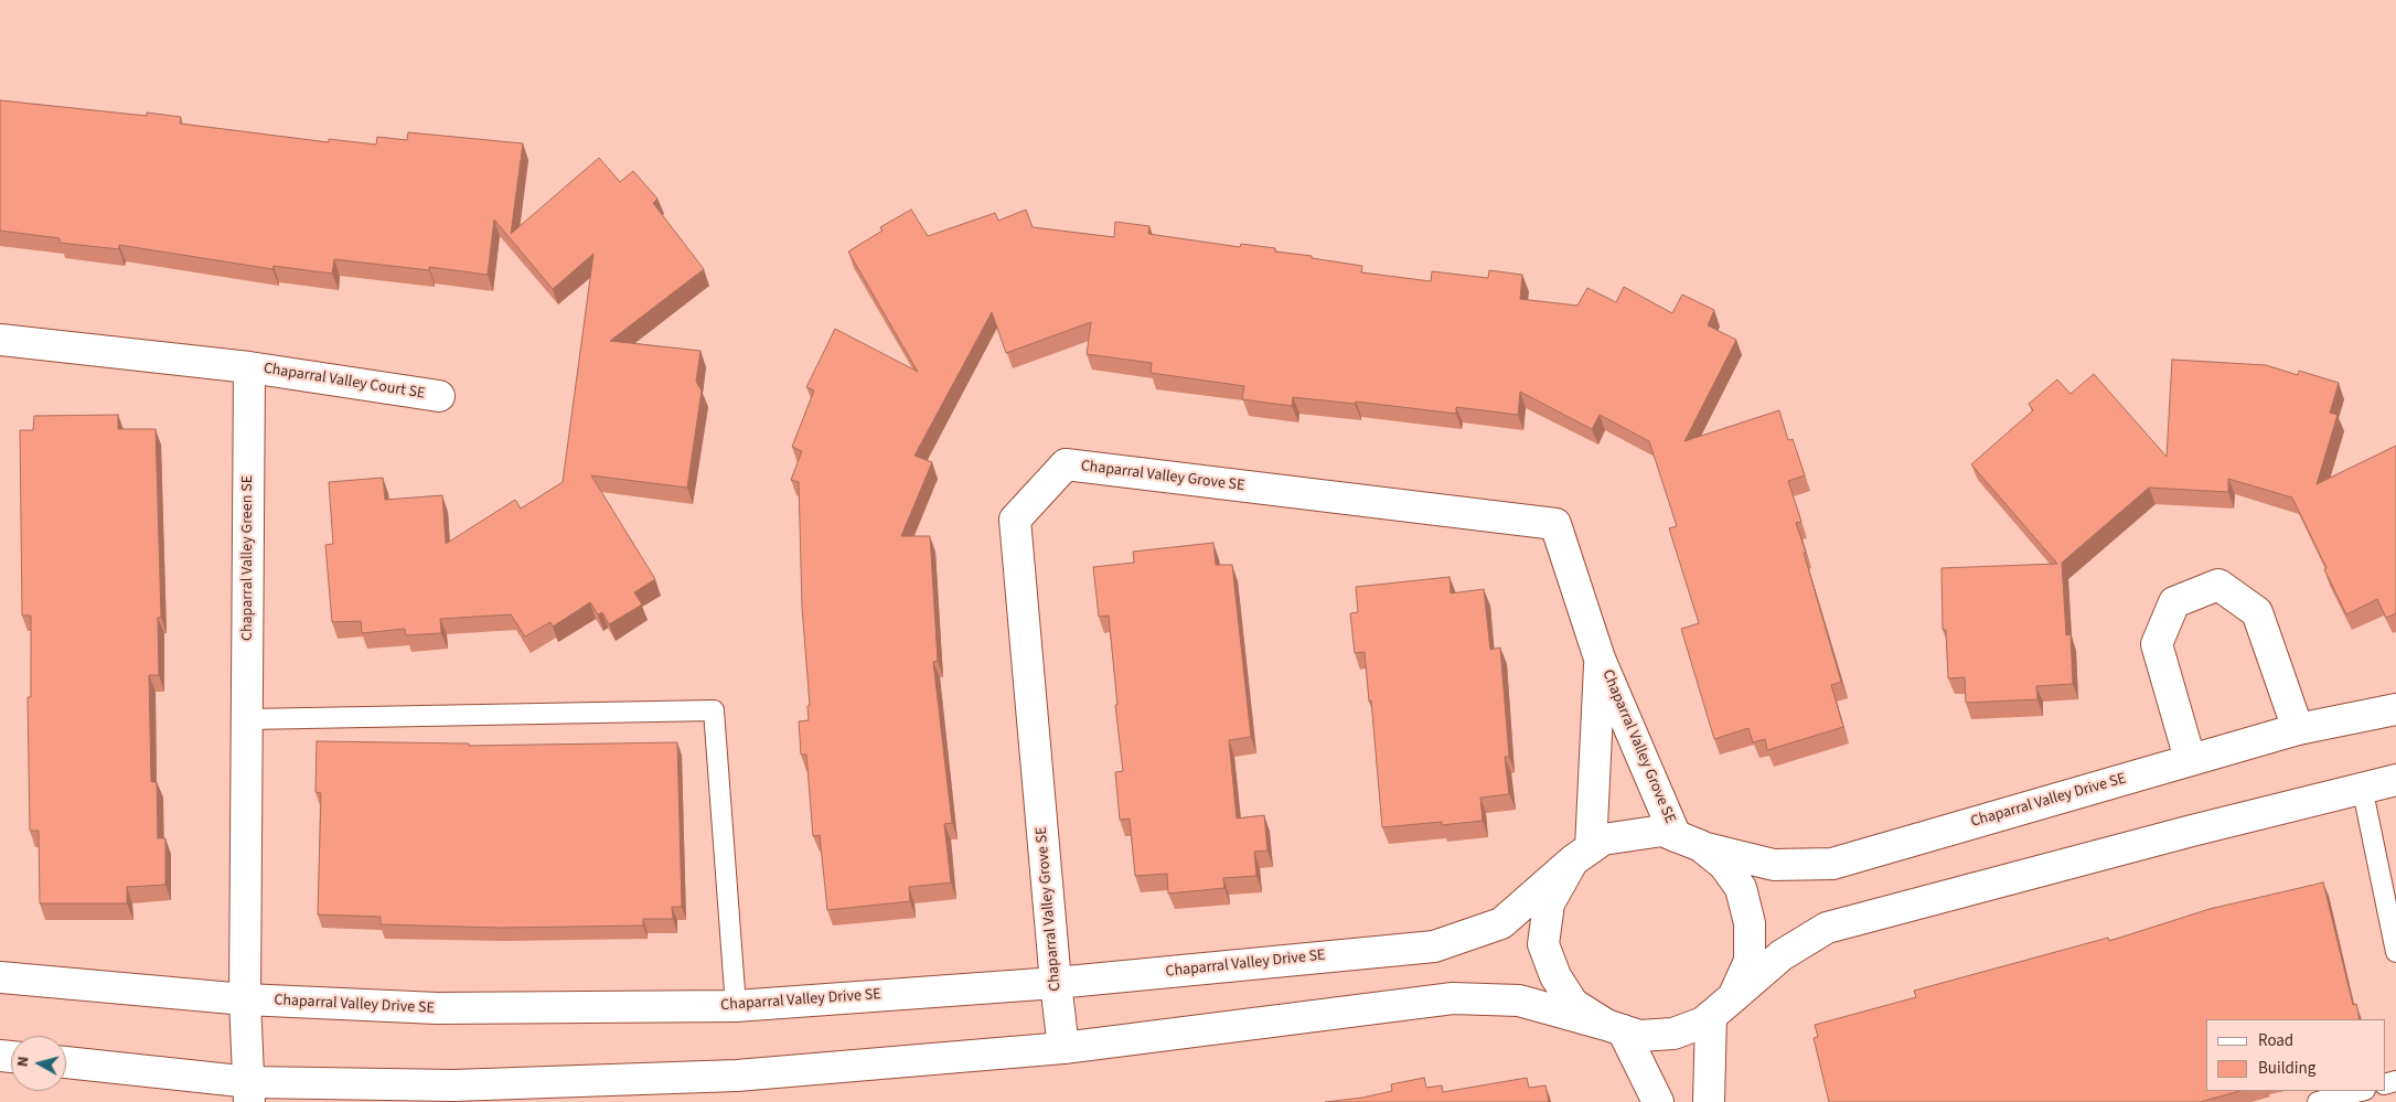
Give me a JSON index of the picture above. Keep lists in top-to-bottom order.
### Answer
{
  "streets": {
    "street": [
      "Chaparral Valley Court SE",
      "Chaparral Valley Grove SE",
      "Chaparral Valley Green SE",
      "Chaparral Valley Drive SE"
    ]
  },
  "crossings": [
    ["Chaparral Valley Court SE", "Chaparral Valley Green SE"],
    ["Chaparral Valley Grove SE", "Chaparral Valley Drive SE"],
    ["Chaparral Valley Green SE", "Chaparral Valley Drive SE"]
  ],
  "legend": ["Road", "Building"],
  "north": "left"
}
